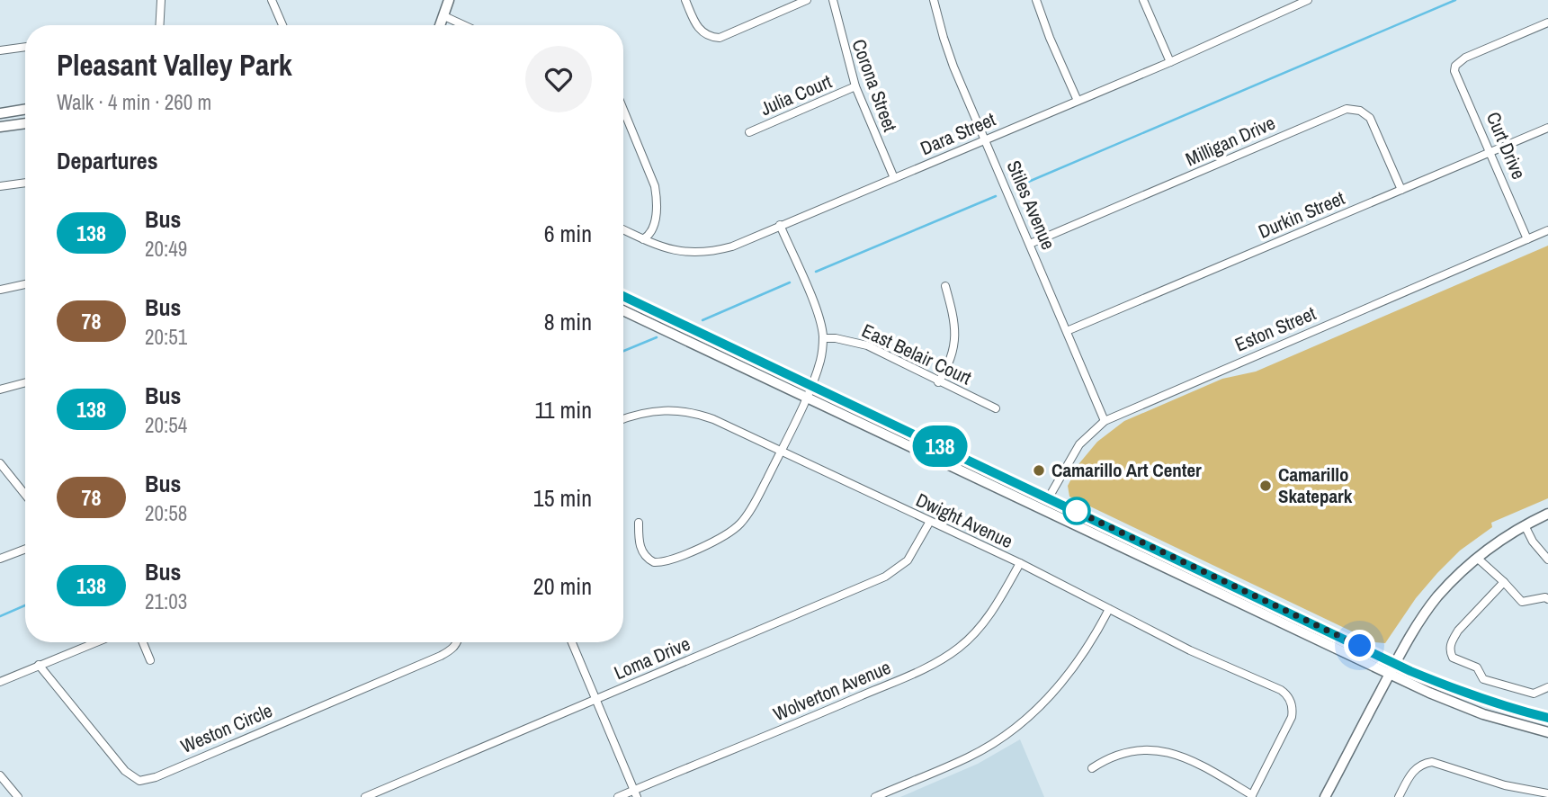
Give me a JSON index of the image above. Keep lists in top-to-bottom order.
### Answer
{
  "streets": {
    "street": [
      "Corona Street",
      "Julia Court",
      "Dara Street",
      "Milligan Drive",
      "Curt Drive",
      "Stiles Avenue",
      "Durkin Street",
      "Eston Street",
      "East Belair Court",
      "Dwight Avenue",
      "Loma Drive",
      "Wolverton Avenue",
      "Weston Circle"
    ]
  },
  "crossings": [
    ["Corona Street", "Julia Court"],
    ["Corona Street", "Dara Street"],
    ["Dara Street", "Stiles Avenue"],
    ["Milligan Drive", "Stiles Avenue"],
    ["Milligan Drive", "Durkin Street"],
    ["Curt Drive", "Durkin Street"],
    ["Curt Drive", "Eston Street"],
    ["Stiles Avenue", "Durkin Street"],
    ["Stiles Avenue", "Eston Street"],
    ["Dwight Avenue", "Loma Drive"],
    ["Dwight Avenue", "Wolverton Avenue"]
  ],
  "places": ["Camarillo Art Center", "Camarillo Skatepark"],
  "lines": ["bus line 138"],
  "page": {
    "on_map": "138",
    "heading": [
      ["Pleasant Valley Park", "Walk · 4 min · 260 m"],
      "Departures"
    ],
    "list": [
      {
        "mark": "138",
        "name": "Bus",
        "note": "20:49",
        "value": "6 min"
      },
      {
        "mark": "78",
        "name": "Bus",
        "note": "20:51",
        "value": "8 min"
      },
      {
        "mark": "138",
        "name": "Bus",
        "note": "20:54",
        "value": "11 min"
      },
      {
        "mark": "78",
        "name": "Bus",
        "note": "20:58",
        "value": "15 min"
      },
      {
        "mark": "138",
        "name": "Bus",
        "note": "21:03",
        "value": "20 min"
      }
    ]
  }
}
